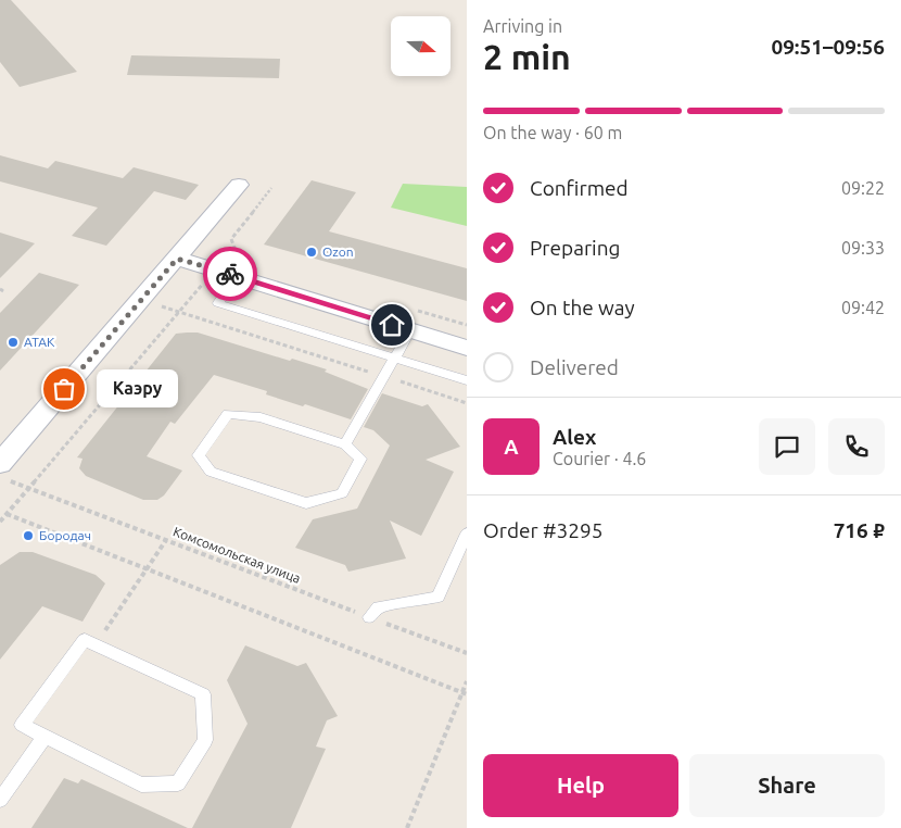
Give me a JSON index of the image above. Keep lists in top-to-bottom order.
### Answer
{
  "streets": {
    "path": ["Комсомольская улица"]
  },
  "places": [
    "Ozon",
    "АТАК",
    "Каэру",
    "Бородач"
  ],
  "north": "right",
  "page": {
    "heading": ["2 min", "Arriving in", "09:51–09:56"],
    "panel": [
      "Alex",
      "Courier · 4.6",
      "Order #3295",
      "716 ₽"
    ],
    "bar": "On the way · 60 m",
    "list": [
      ["Confirmed", "09:22"],
      ["Preparing", "09:33"],
      ["On the way", "09:42"],
      "Delivered"
    ],
    "bubble": "Каэру",
    "round": "A",
    "buttons": ["Help", "Share"]
  }
}
